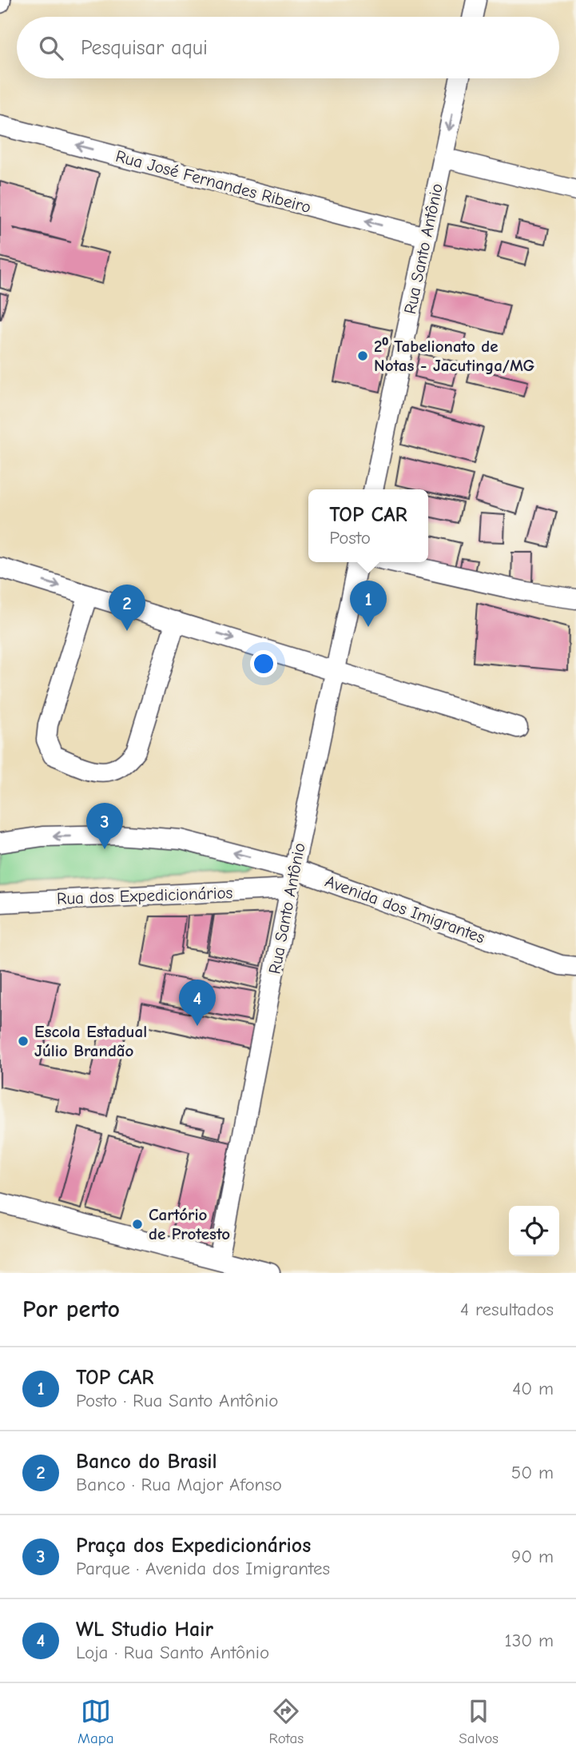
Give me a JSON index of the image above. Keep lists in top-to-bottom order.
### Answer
{
  "streets": {
    "street": [
      "Rua José Fernandes Ribeiro",
      "Rua Santo Antônio",
      "Rua dos Expedicionários",
      "Avenida dos Imigrantes"
    ]
  },
  "crossings": [
    ["Rua José Fernandes Ribeiro", "Rua Santo Antônio"],
    ["Rua Santo Antônio", "Rua dos Expedicionários"],
    ["Rua Santo Antônio", "Avenida dos Imigrantes"],
    ["Rua dos Expedicionários", "Avenida dos Imigrantes"]
  ],
  "one_way": ["Rua José Fernandes Ribeiro", "Avenida dos Imigrantes"],
  "places": ["2⁰ Tabelionato de Notas - Jacutinga/MG", "Escola Estadual Júlio Brandão", "Cartório de Protesto"],
  "page": {
    "search": "Pesquisar aqui",
    "popup": ["TOP CAR", "Posto"],
    "pins": [
      "1",
      "2",
      "3",
      "4"
    ],
    "heading": ["Por perto", "4 resultados"],
    "list": [
      {
        "mark": "1",
        "name": "TOP CAR",
        "note": "Posto · Rua Santo Antônio",
        "value": "40 m"
      },
      {
        "mark": "2",
        "name": "Banco do Brasil",
        "note": "Banco · Rua Major Afonso",
        "value": "50 m"
      },
      {
        "mark": "3",
        "name": "Praça dos Expedicionários",
        "note": "Parque · Avenida dos Imigrantes",
        "value": "90 m"
      },
      {
        "mark": "4",
        "name": "WL Studio Hair",
        "note": "Loja · Rua Santo Antônio",
        "value": "130 m"
      }
    ],
    "nav": ["Mapa", "Rotas", "Salvos"]
  }
}
